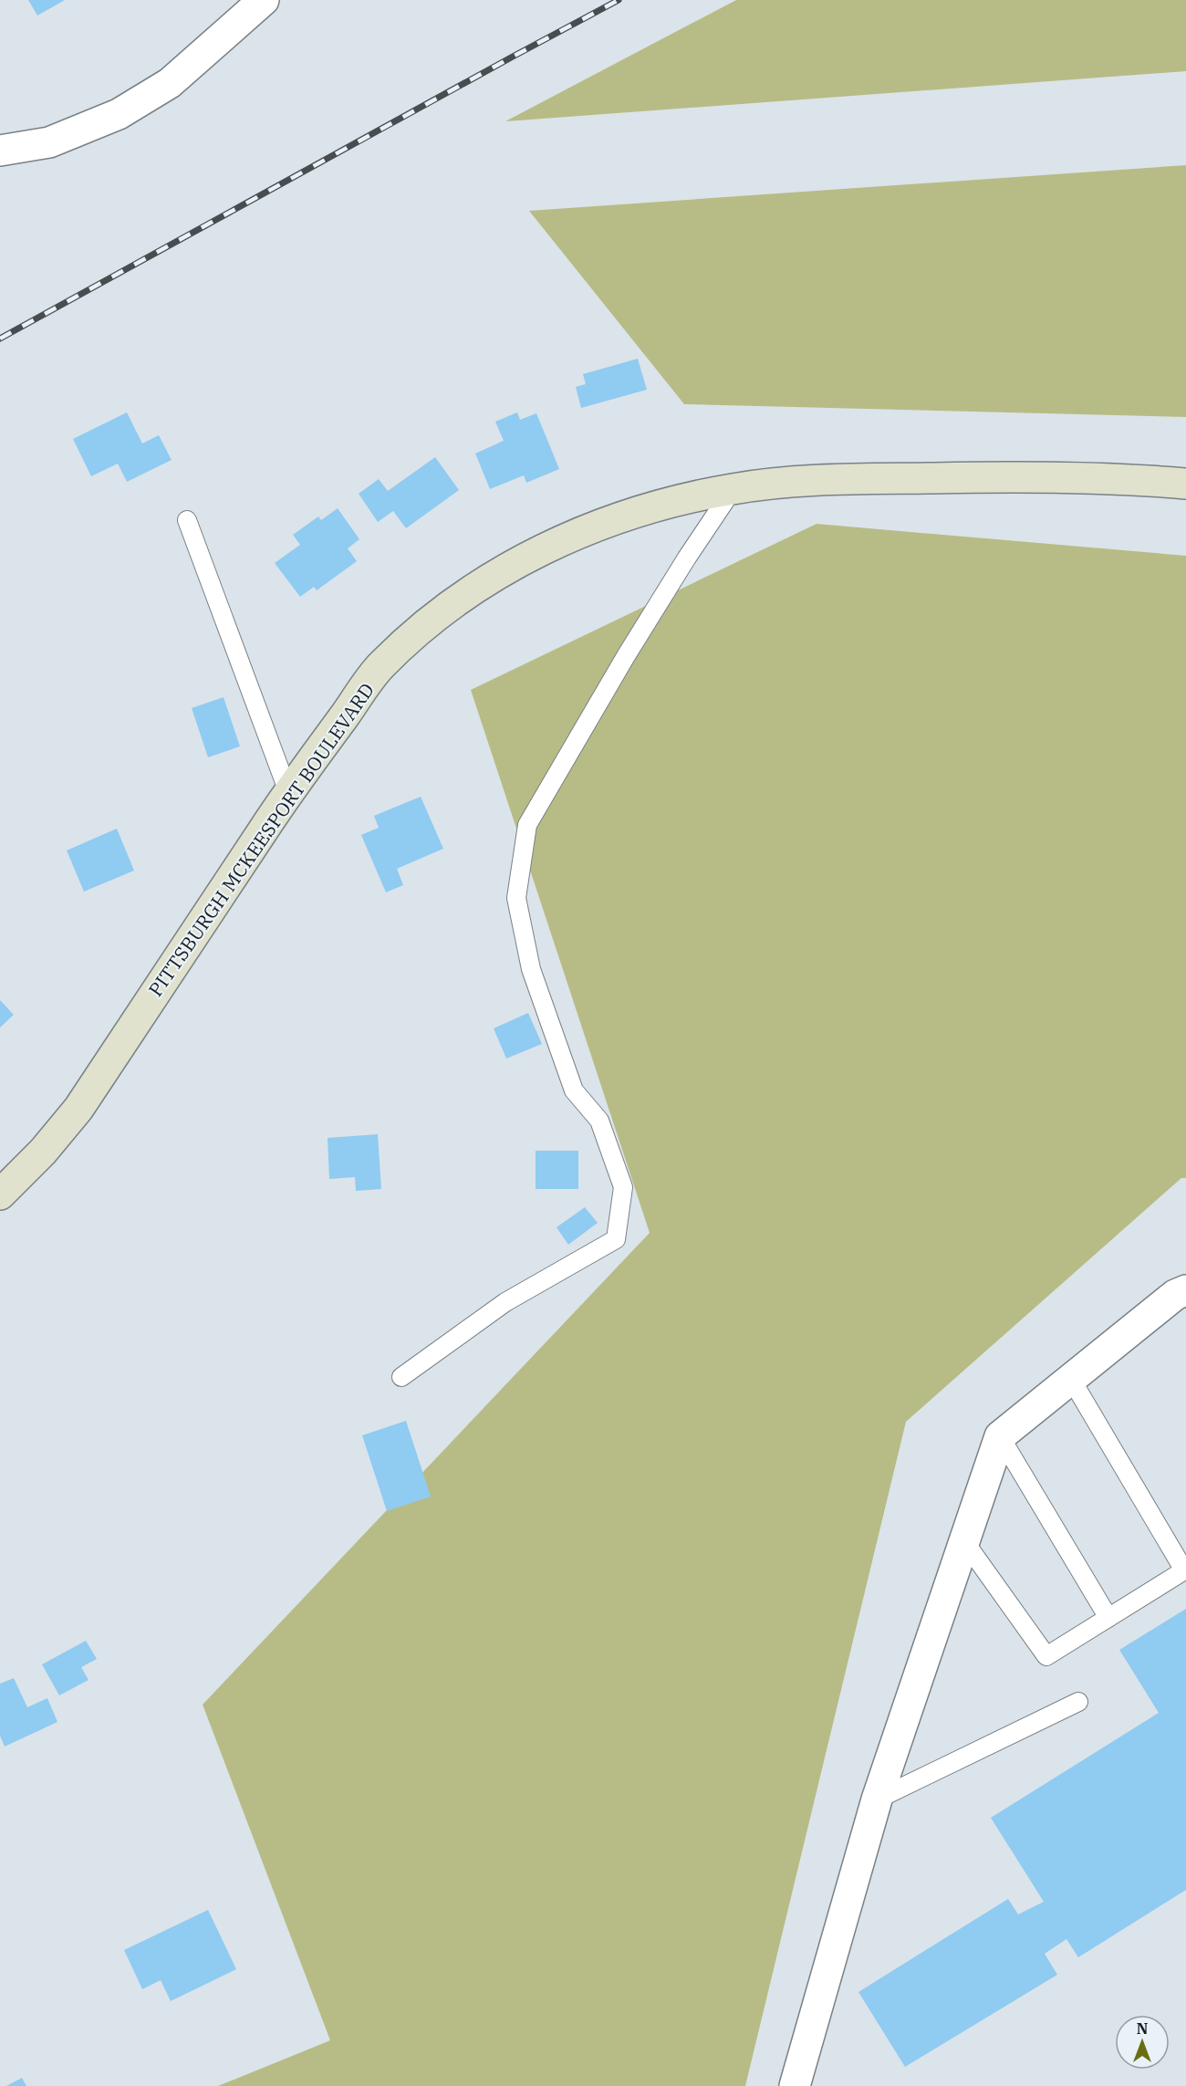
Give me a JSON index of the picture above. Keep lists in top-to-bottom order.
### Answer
{
  "streets": {
    "main road": ["PITTSBURGH MCKEESPORT BOULEVARD"]
  },
  "north": "top"
}
